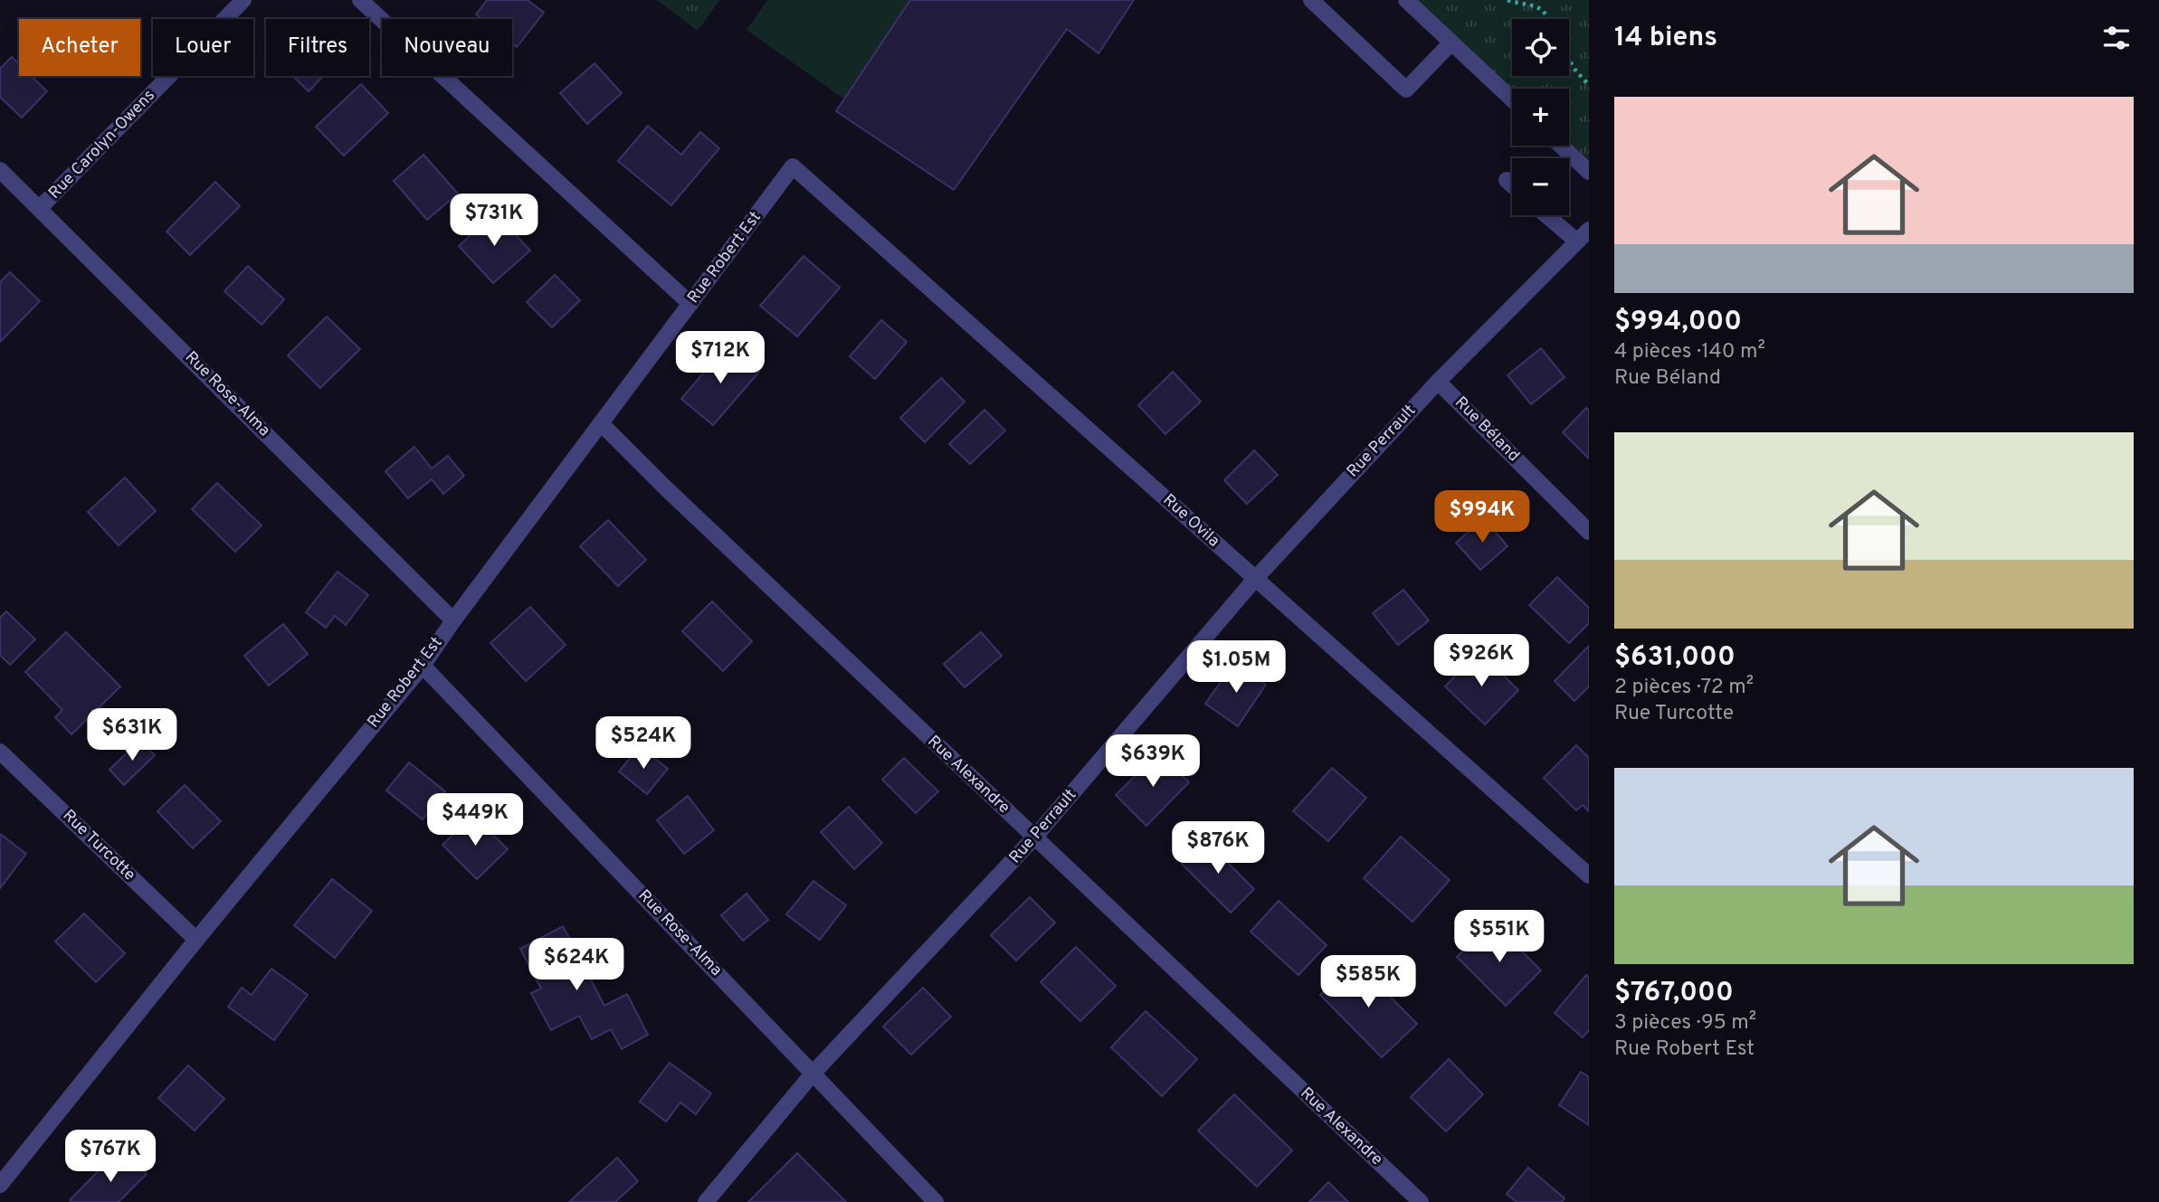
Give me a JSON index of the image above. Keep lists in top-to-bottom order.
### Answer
{
  "streets": {
    "street": [
      "Rue Carolyn-Owens",
      "Rue Robert Est",
      "Rue Rose-Alma",
      "Rue Béland",
      "Rue Perrault",
      "Rue Ovila",
      "Rue Alexandre",
      "Rue Turcotte"
    ]
  },
  "crossings": [
    ["Rue Carolyn-Owens", "Rue Rose-Alma"],
    ["Rue Robert Est", "Rue Rose-Alma"],
    ["Rue Robert Est", "Rue Ovila"],
    ["Rue Robert Est", "Rue Alexandre"],
    ["Rue Robert Est", "Rue Turcotte"],
    ["Rue Rose-Alma", "Rue Perrault"],
    ["Rue Béland", "Rue Perrault"],
    ["Rue Perrault", "Rue Ovila"],
    ["Rue Perrault", "Rue Alexandre"]
  ],
  "page": {
    "heading": "14 biens",
    "map_buttons": ["+", "−"],
    "chip": [
      "Acheter",
      "Louer",
      "Filtres",
      "Nouveau"
    ],
    "list": [
      {
        "name": "$994,000",
        "note": "4 pièces · 140 m² · Rue Béland"
      },
      {
        "name": "$631,000",
        "note": "2 pièces · 72 m² · Rue Turcotte"
      },
      {
        "name": "$767,000",
        "note": "3 pièces · 95 m² · Rue Robert Est"
      }
    ],
    "price": [
      "$731K",
      "$712K",
      "$994K",
      "$926K",
      "$1.05M",
      "$631K",
      "$524K",
      "$639K",
      "$449K",
      "$876K",
      "$551K",
      "$624K",
      "$585K",
      "$767K"
    ]
  }
}
